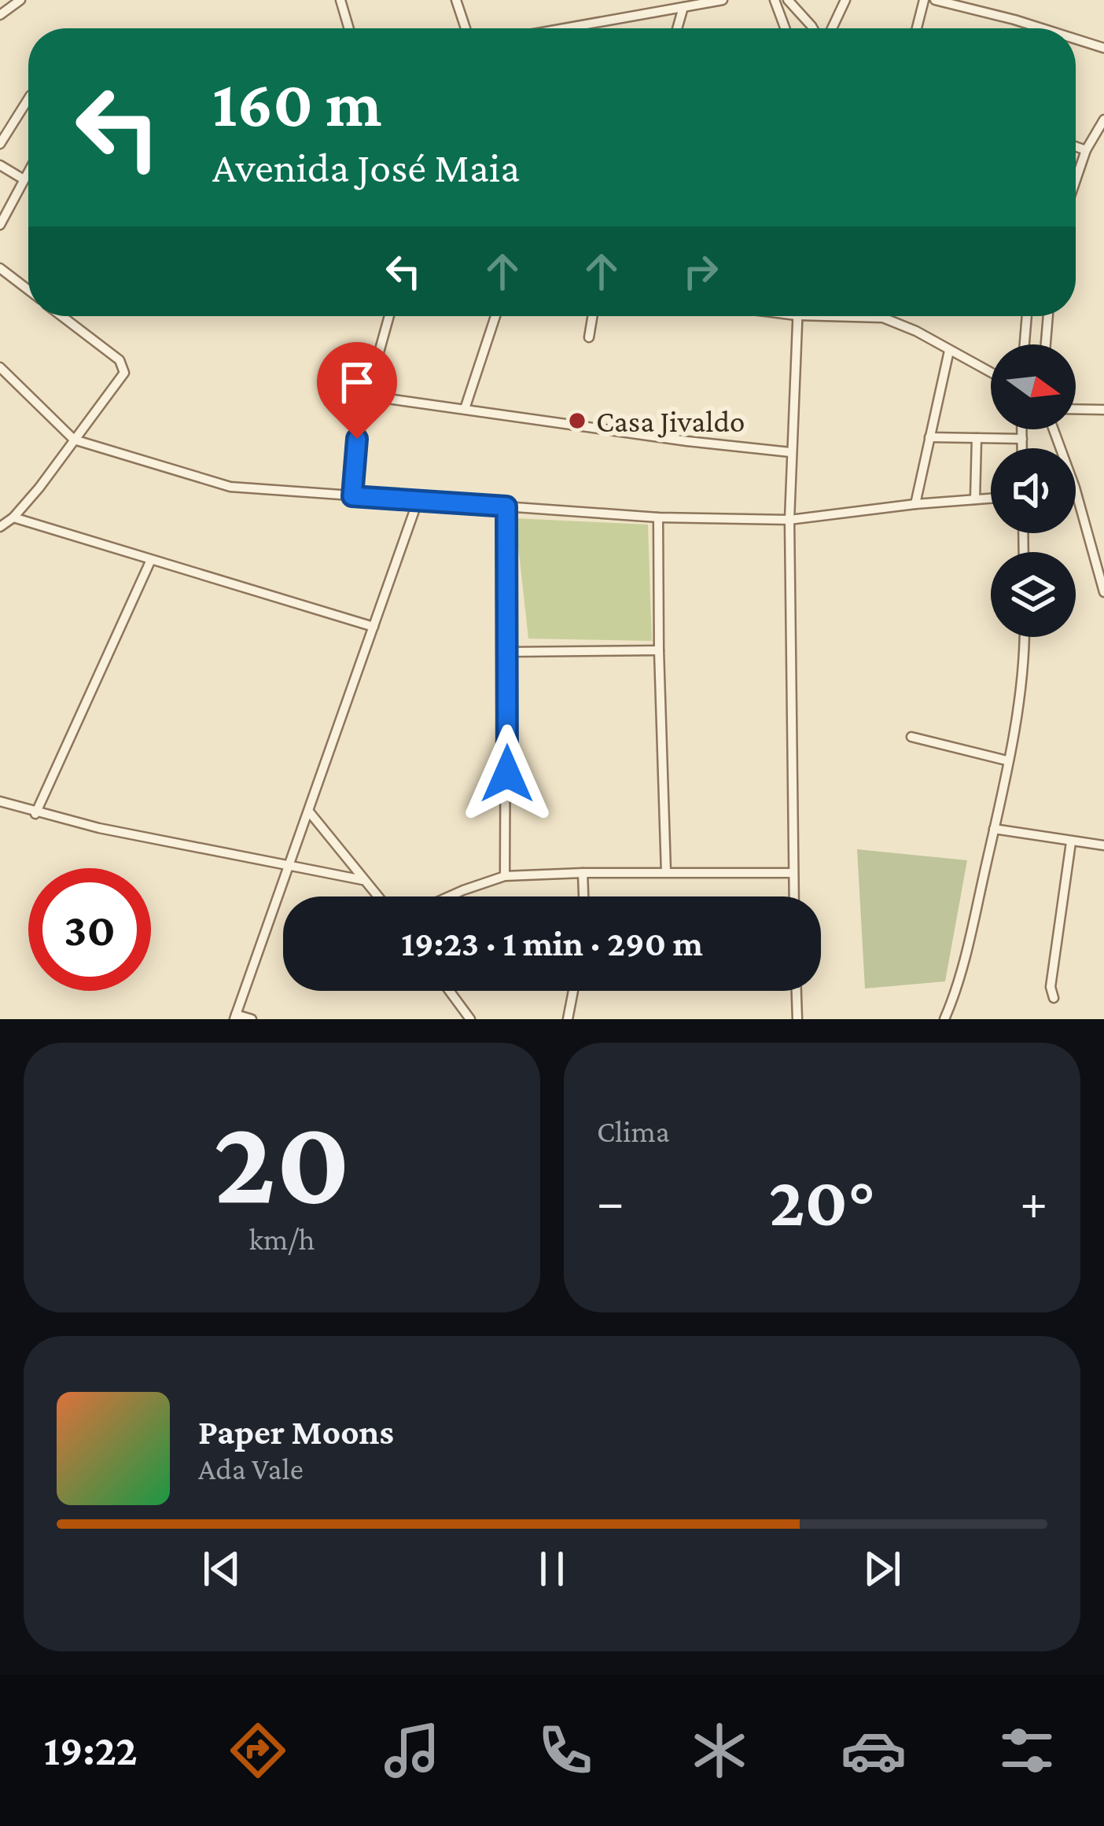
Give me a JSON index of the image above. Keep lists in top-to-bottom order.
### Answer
{
  "places": ["Casa Jivaldo"],
  "north": "right",
  "page": {
    "turn": ["160 m", "Avenida José Maia"],
    "limit": "30",
    "trip": "19:23 · 1 min · 290 m",
    "tile": [
      ["20", "km/h"],
      "Clima"
    ],
    "heat": ["−", "20°", "+"],
    "song": ["Paper Moons", "Ada Vale"],
    "tabs": "19:22"
  }
}
